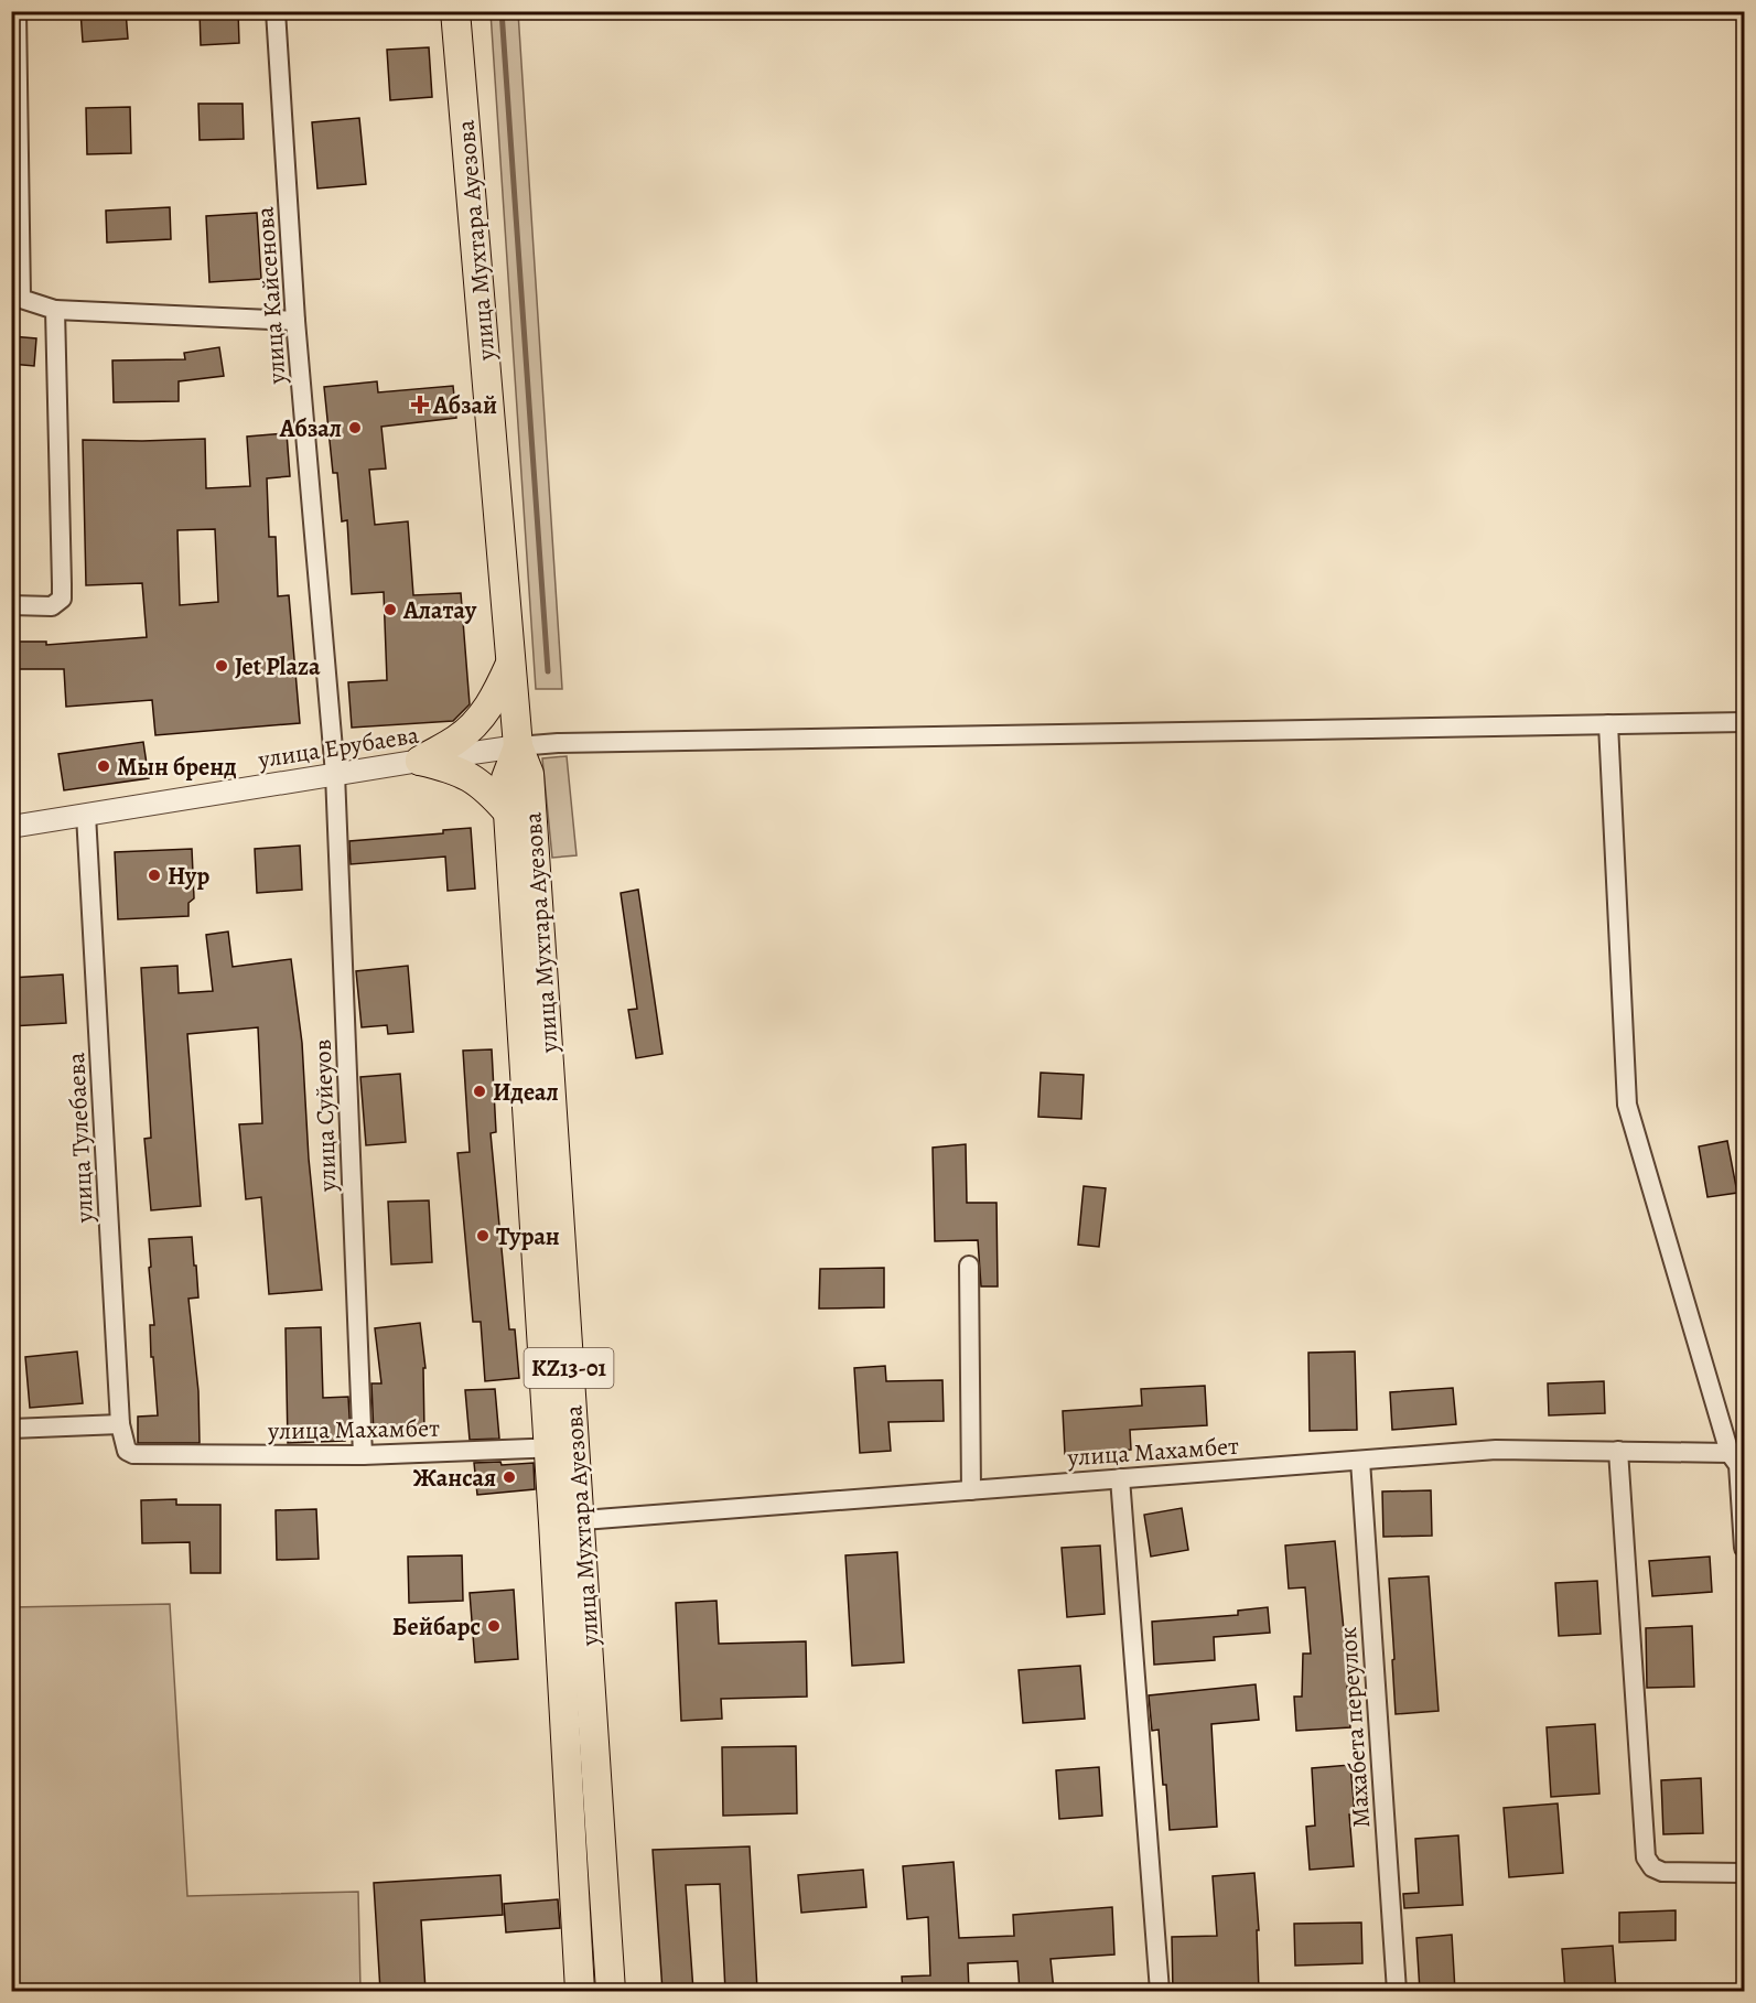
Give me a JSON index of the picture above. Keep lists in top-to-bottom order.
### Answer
{
  "streets": {
    "main road": ["улица Мухтара Ауезова", "KZ13-01"],
    "street": [
      "улица Кайсенова",
      "улица Ерубаева",
      "улица Суйеуов",
      "улица Тулебаева",
      "улица Махамбет",
      "Махабета переулок"
    ]
  },
  "crossings": [
    ["улица Мухтара Ауезова", "улица Ерубаева"],
    ["улица Мухтара Ауезова", "улица Махамбет"],
    ["улица Кайсенова", "улица Ерубаева"],
    ["улица Кайсенова", "улица Суйеуов"],
    ["улица Ерубаева", "улица Суйеуов"],
    ["улица Ерубаева", "улица Тулебаева"],
    ["улица Суйеуов", "улица Махамбет"],
    ["улица Тулебаева", "улица Махамбет"],
    ["улица Махамбет", "Махабета переулок"]
  ],
  "places": {
    "health": ["Абзай"],
    "other": [
      "Абзал",
      "Алатау",
      "Jet Plaza",
      "Мын бренд",
      "Нур",
      "Идеал",
      "Туран",
      "Жансая",
      "Бейбарс"
    ]
  }
}
